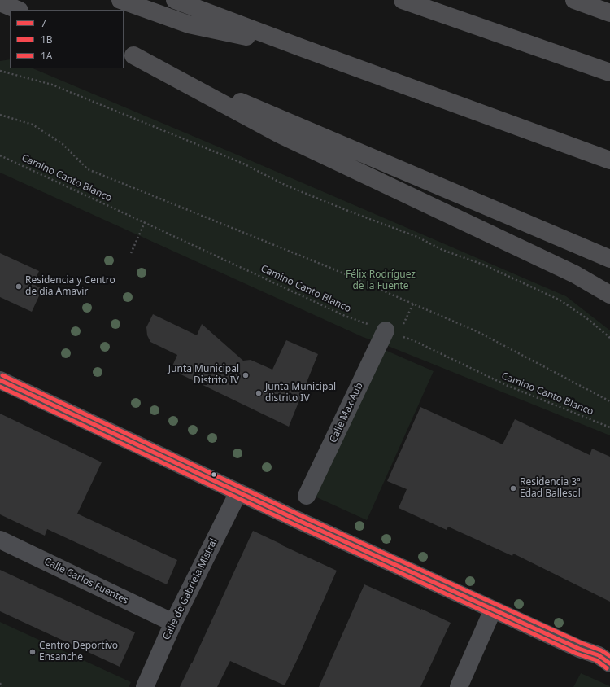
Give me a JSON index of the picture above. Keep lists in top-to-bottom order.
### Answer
{
  "streets": {
    "street": ["Calle Max Aub", "Calle Carlos Fuentes", "Calle de Gabriela Mistral"],
    "path": ["Camino Canto Blanco"]
  },
  "crossings": [
    ["Camino Canto Blanco", "Calle Max Aub"],
    ["Calle Carlos Fuentes", "Calle de Gabriela Mistral"]
  ],
  "parks": ["Félix Rodríguez de la Fuente"],
  "places": [
    "Residencia y Centro de día Amavir",
    "Junta Municipal Distrito IV",
    "Junta Municipal distrito IV",
    "Residencia 3ª Edad Ballesol",
    "Centro Deportivo Ensanche"
  ],
  "lines": ["transit line 1A", "transit line 7", "transit line 1B"],
  "legend": ["7", "1B", "1A"]
}
